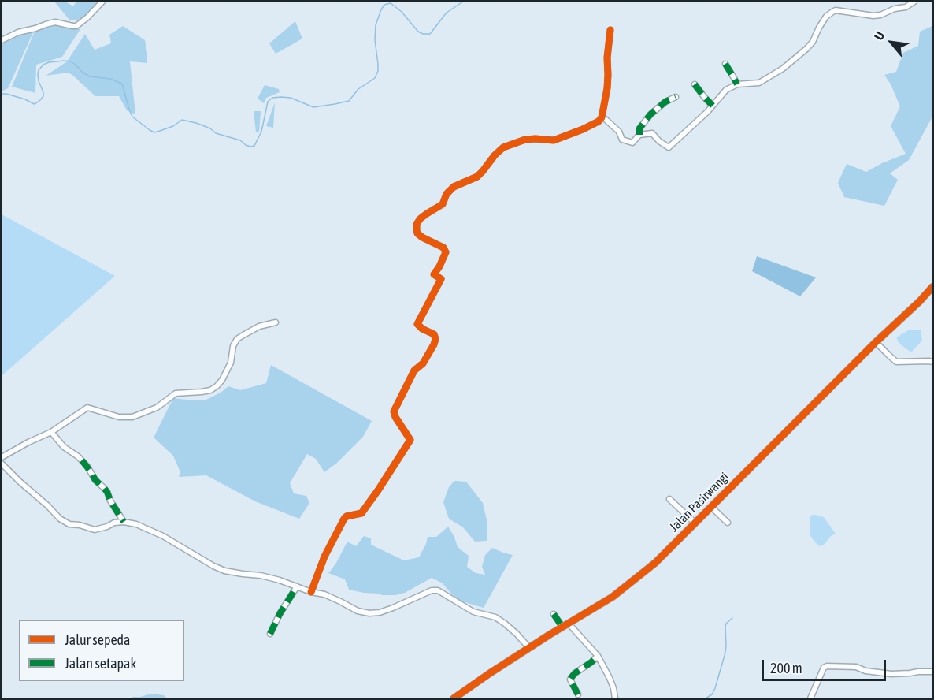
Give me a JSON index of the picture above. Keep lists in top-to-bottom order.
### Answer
{
  "streets": {
    "street": ["Jalan Pasirwangi"]
  },
  "legend": ["Jalur sepeda", "Jalan setapak"],
  "scale_bar": "200 m",
  "north": "top left"
}
